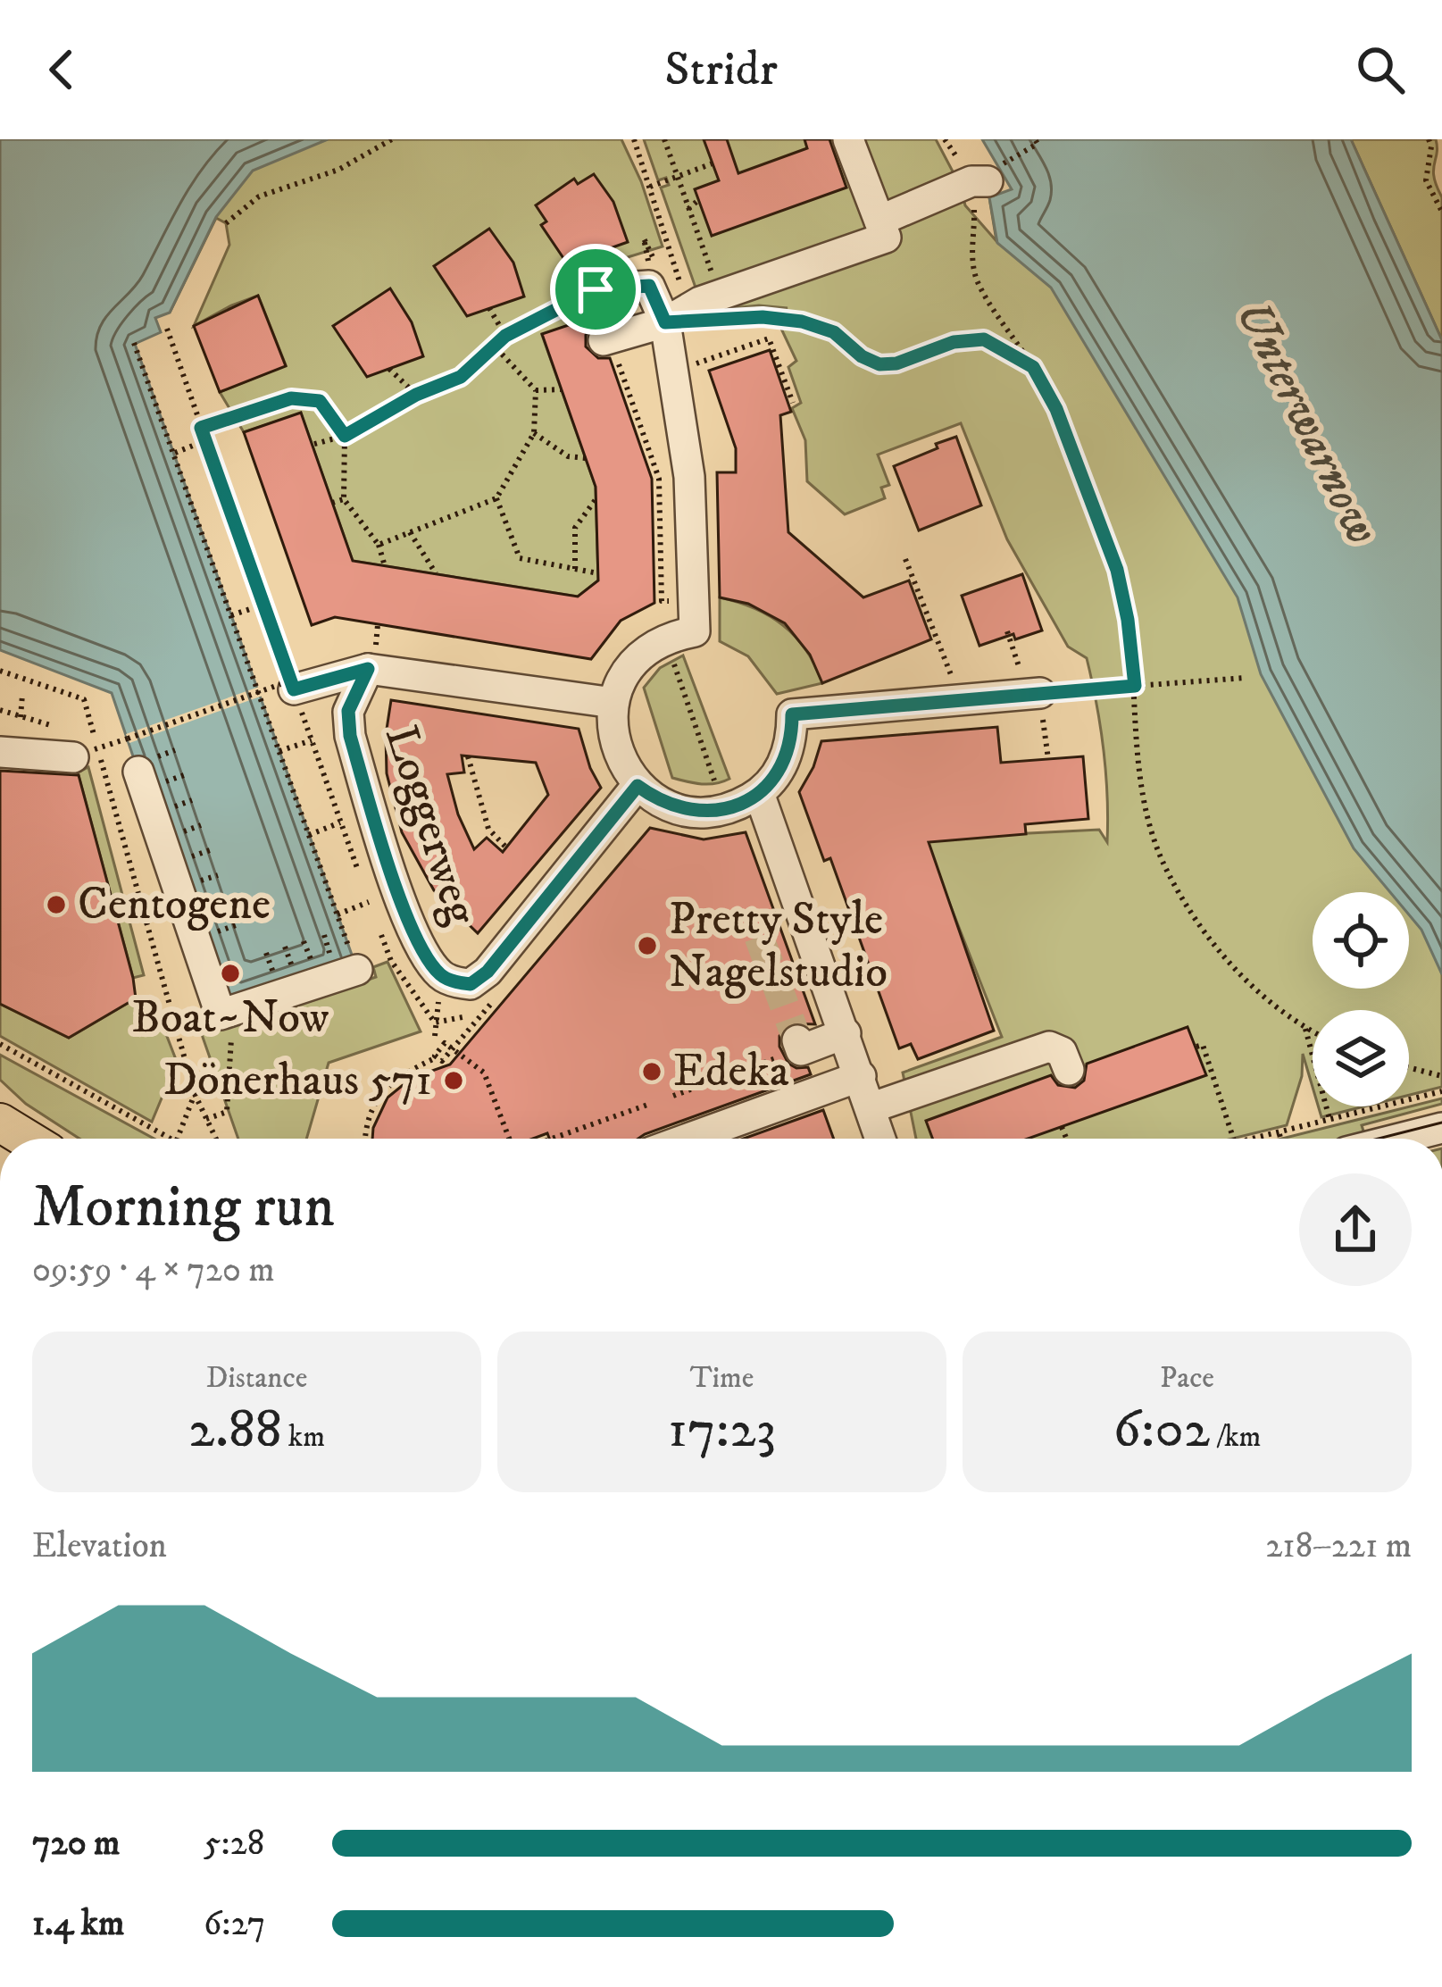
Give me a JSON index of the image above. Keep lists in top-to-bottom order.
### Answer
{
  "streets": {
    "street": ["Loggerweg"]
  },
  "water": ["Unterwarnow"],
  "places": [
    "Centogene",
    "Pretty Style Nagelstudio",
    "Boat~Now",
    "Edeka",
    "Dönerhaus 571"
  ],
  "page": {
    "header": "Stridr",
    "heading": ["Morning run", "09:59 · 4 × 720 m"],
    "stats": [
      ["Distance", "2.88 km"],
      ["Time", "17:23"],
      ["Pace", "6:02 /km"]
    ],
    "chart": ["Elevation", "218–221 m"],
    "list": [
      {
        "name": "720 m",
        "note": "5:28"
      },
      {
        "name": "1.4 km",
        "note": "6:27"
      }
    ]
  }
}
